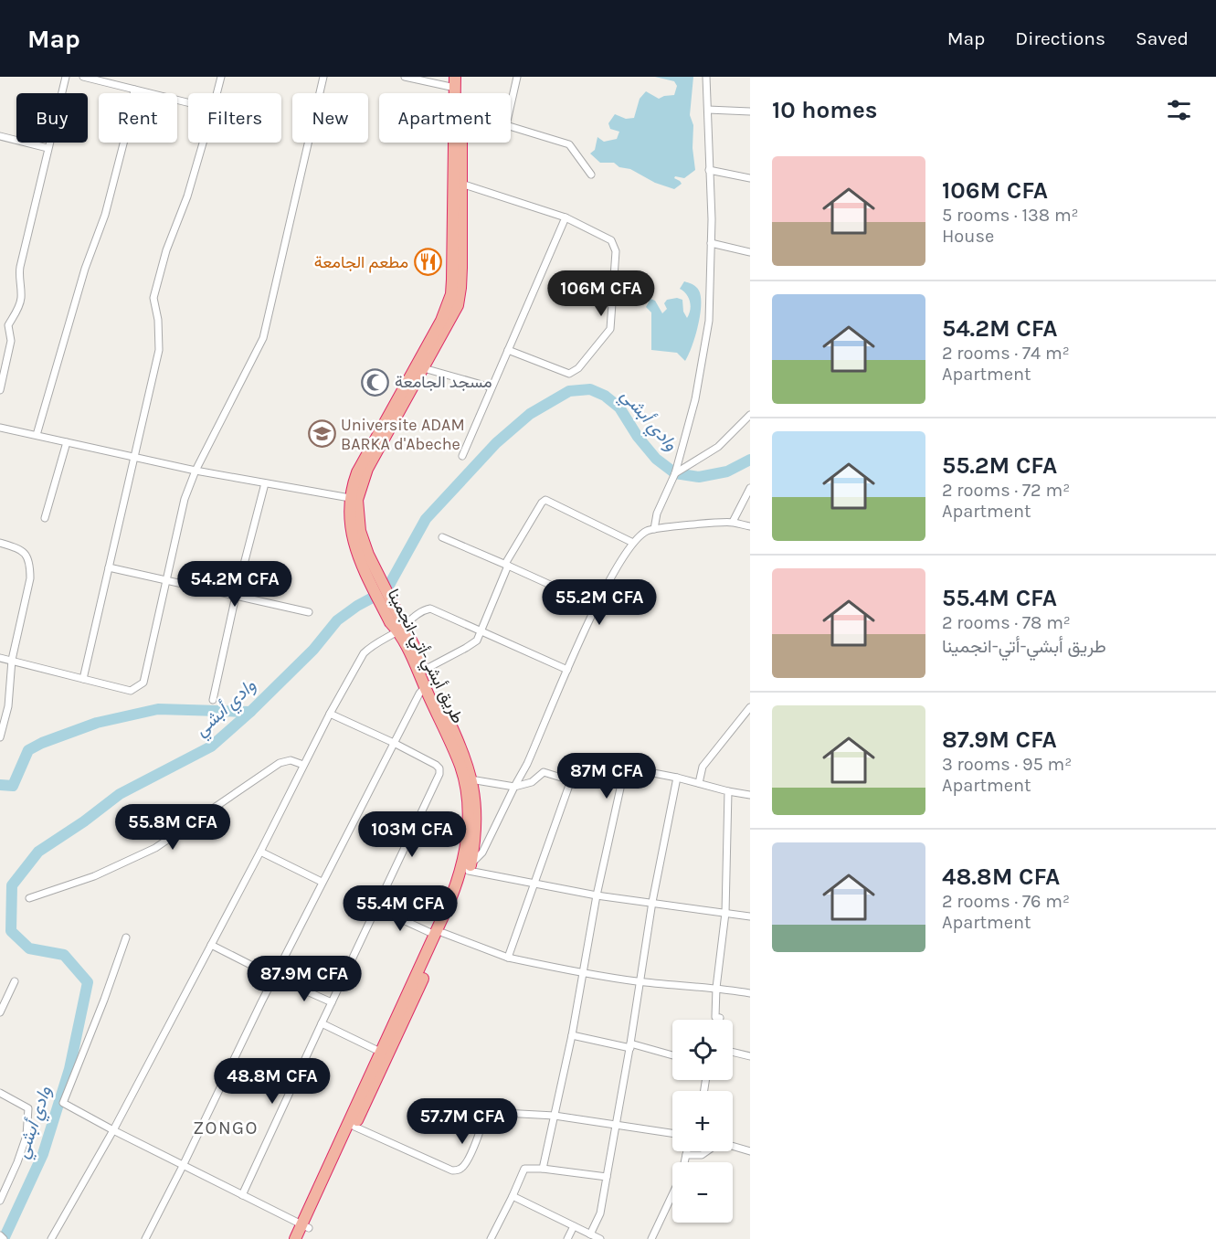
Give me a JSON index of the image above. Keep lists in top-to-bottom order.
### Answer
{
  "districts": ["ZONGO"],
  "water": ["وادي أبشي"],
  "places": {
    "restaurant": ["مطعم الجامعة"],
    "mosque": ["مسجد الجامعة"],
    "school or university": ["Universite ADAM BARKA d'Abeche"]
  },
  "page": {
    "header": "Map",
    "nav": ["Map", "Directions", "Saved"],
    "heading": "10 homes",
    "chip": [
      "Buy",
      "Rent",
      "Filters",
      "New",
      "Apartment"
    ],
    "list": [
      {
        "name": "106M CFA",
        "note": "5 rooms · 138 m² · House"
      },
      {
        "name": "54.2M CFA",
        "note": "2 rooms · 74 m² · Apartment"
      },
      {
        "name": "55.2M CFA",
        "note": "2 rooms · 72 m² · Apartment"
      },
      {
        "name": "55.4M CFA",
        "note": "2 rooms · 78 m² · طريق أبشي-أتي-انجمينا"
      },
      {
        "name": "87.9M CFA",
        "note": "3 rooms · 95 m² · Apartment"
      },
      {
        "name": "48.8M CFA",
        "note": "2 rooms · 76 m² · Apartment"
      }
    ],
    "price": [
      "106M CFA",
      "54.2M CFA",
      "55.2M CFA",
      "87M CFA",
      "55.8M CFA",
      "103M CFA",
      "55.4M CFA",
      "87.9M CFA",
      "48.8M CFA",
      "57.7M CFA"
    ],
    "map_buttons": ["+", "−"]
  }
}
